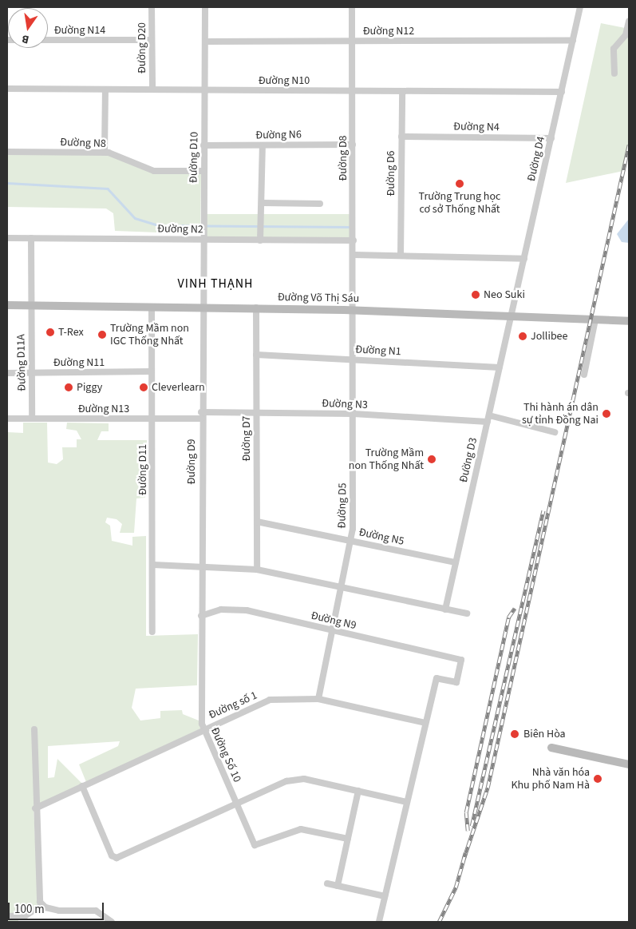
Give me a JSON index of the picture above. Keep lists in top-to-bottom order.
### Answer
{
  "streets": {
    "main road": ["Đường Võ Thị Sáu"],
    "street": [
      "Đường N14",
      "Đường N12",
      "Đường D20",
      "Đường N10",
      "Đường N4",
      "Đường N6",
      "Đường N8",
      "Đường D10",
      "Đường D8",
      "Đường D4",
      "Đường D6",
      "Đường N2",
      "Đường N1",
      "Đường D11A",
      "Đường N11",
      "Đường N3",
      "Đường N13",
      "Đường D7",
      "Đường D3",
      "Đường D9",
      "Đường D11",
      "Đường D5",
      "Đường N5",
      "Đường N9",
      "Đường số 1",
      "Đường Số 10"
    ]
  },
  "crossings": [
    ["Đường N14", "Đường D20"],
    ["Đường N12", "Đường D10"],
    ["Đường N12", "Đường D8"],
    ["Đường N12", "Đường D4"],
    ["Đường D20", "Đường N10"],
    ["Đường N10", "Đường D10"],
    ["Đường N10", "Đường D8"],
    ["Đường N10", "Đường D4"],
    ["Đường N10", "Đường D6"],
    ["Đường N4", "Đường D4"],
    ["Đường N4", "Đường D6"],
    ["Đường N6", "Đường D10"],
    ["Đường N6", "Đường D8"],
    ["Đường N8", "Đường D10"],
    ["Đường D10", "Đường N2"],
    ["Đường D10", "Đường Võ Thị Sáu"],
    ["Đường D10", "Đường D9"],
    ["Đường D8", "Đường N2"],
    ["Đường D8", "Đường Võ Thị Sáu"],
    ["Đường D8", "Đường D5"],
    ["Đường D4", "Đường Võ Thị Sáu"],
    ["Đường D4", "Đường D3"],
    ["Đường N2", "Đường D11A"],
    ["Đường Võ Thị Sáu", "Đường D11A"],
    ["Đường Võ Thị Sáu", "Đường D7"],
    ["Đường Võ Thị Sáu", "Đường D3"],
    ["Đường Võ Thị Sáu", "Đường D9"],
    ["Đường Võ Thị Sáu", "Đường D11"],
    ["Đường Võ Thị Sáu", "Đường D5"],
    ["Đường N1", "Đường D7"],
    ["Đường N1", "Đường D3"],
    ["Đường N1", "Đường D5"],
    ["Đường D11A", "Đường N11"],
    ["Đường D11A", "Đường N13"],
    ["Đường N11", "Đường D11"],
    ["Đường N3", "Đường N13"],
    ["Đường N3", "Đường D7"],
    ["Đường N3", "Đường D3"],
    ["Đường N3", "Đường D9"],
    ["Đường N3", "Đường D5"],
    ["Đường N13", "Đường D9"],
    ["Đường N13", "Đường D11"],
    ["Đường D7", "Đường N5"],
    ["Đường D3", "Đường N5"],
    ["Đường D9", "Đường N9"],
    ["Đường D9", "Đường Số 10"],
    ["Đường D5", "Đường N5"],
    ["Đường D5", "Đường N9"],
    ["Đường D5", "Đường số 1"],
    ["Đường N9", "Đường số 1"],
    ["Đường N9", "Đường Số 10"],
    ["Đường số 1", "Đường Số 10"]
  ],
  "districts": ["VINH THẠNH"],
  "places": [
    "Trường Trung học cơ sở Thống Nhất",
    "Neo Suki",
    "T-Rex",
    "Trường Mầm non IGC Thống Nhất",
    "Jollibee",
    "Piggy",
    "Cleverlearn",
    "Thi hành án dân sự tỉnh Đồng Nai",
    "Trường Mầm non Thống Nhất",
    "Biên Hòa",
    "Nhà văn hóa Khu phố Nam Hà"
  ],
  "scale_bar": "100 m",
  "north": "bottom"
}
